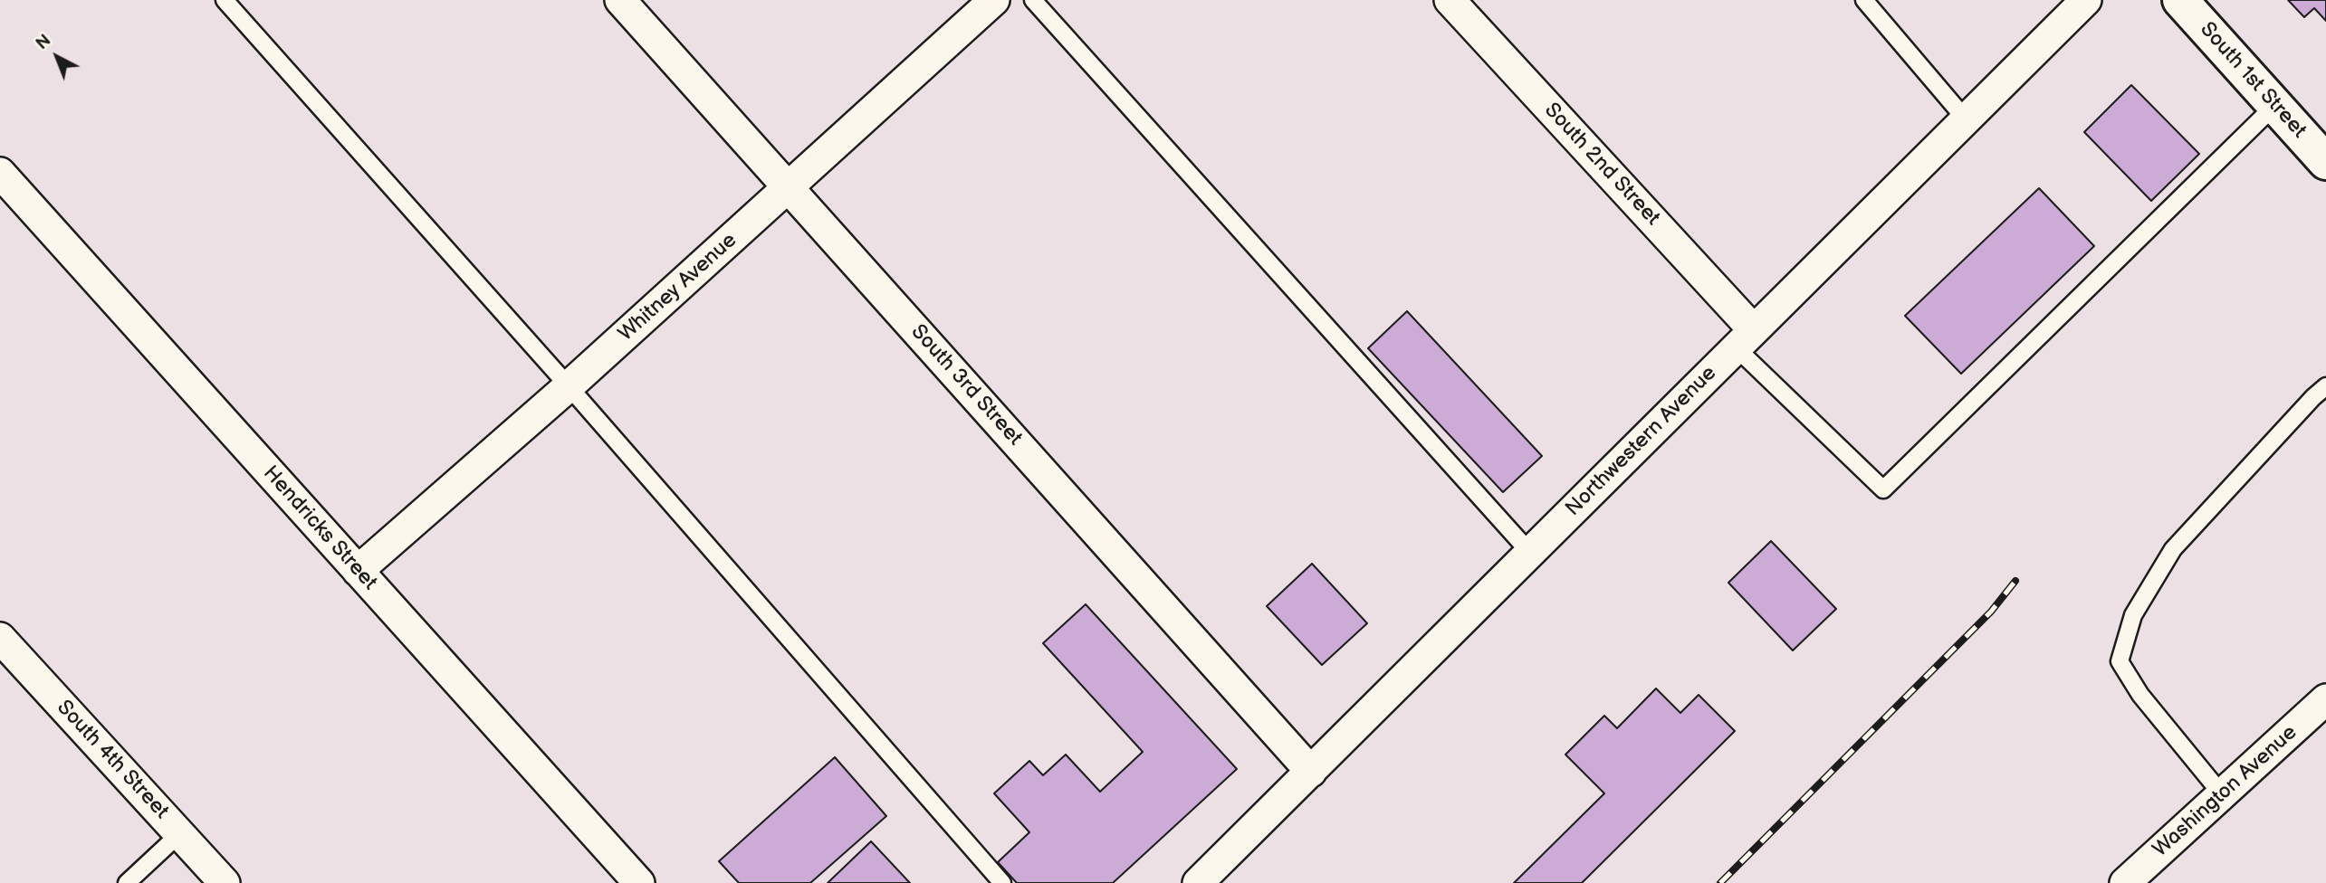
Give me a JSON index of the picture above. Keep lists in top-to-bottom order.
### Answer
{
  "streets": {
    "main road": ["South 1st Street"],
    "street": [
      "South 2nd Street",
      "Whitney Avenue",
      "South 3rd Street",
      "Northwestern Avenue",
      "Hendricks Street",
      "South 4th Street",
      "Washington Avenue"
    ]
  },
  "crossings": [
    ["South 2nd Street", "Northwestern Avenue"],
    ["Whitney Avenue", "South 3rd Street"],
    ["Whitney Avenue", "Hendricks Street"],
    ["South 3rd Street", "Northwestern Avenue"]
  ],
  "north": "top left"
}
